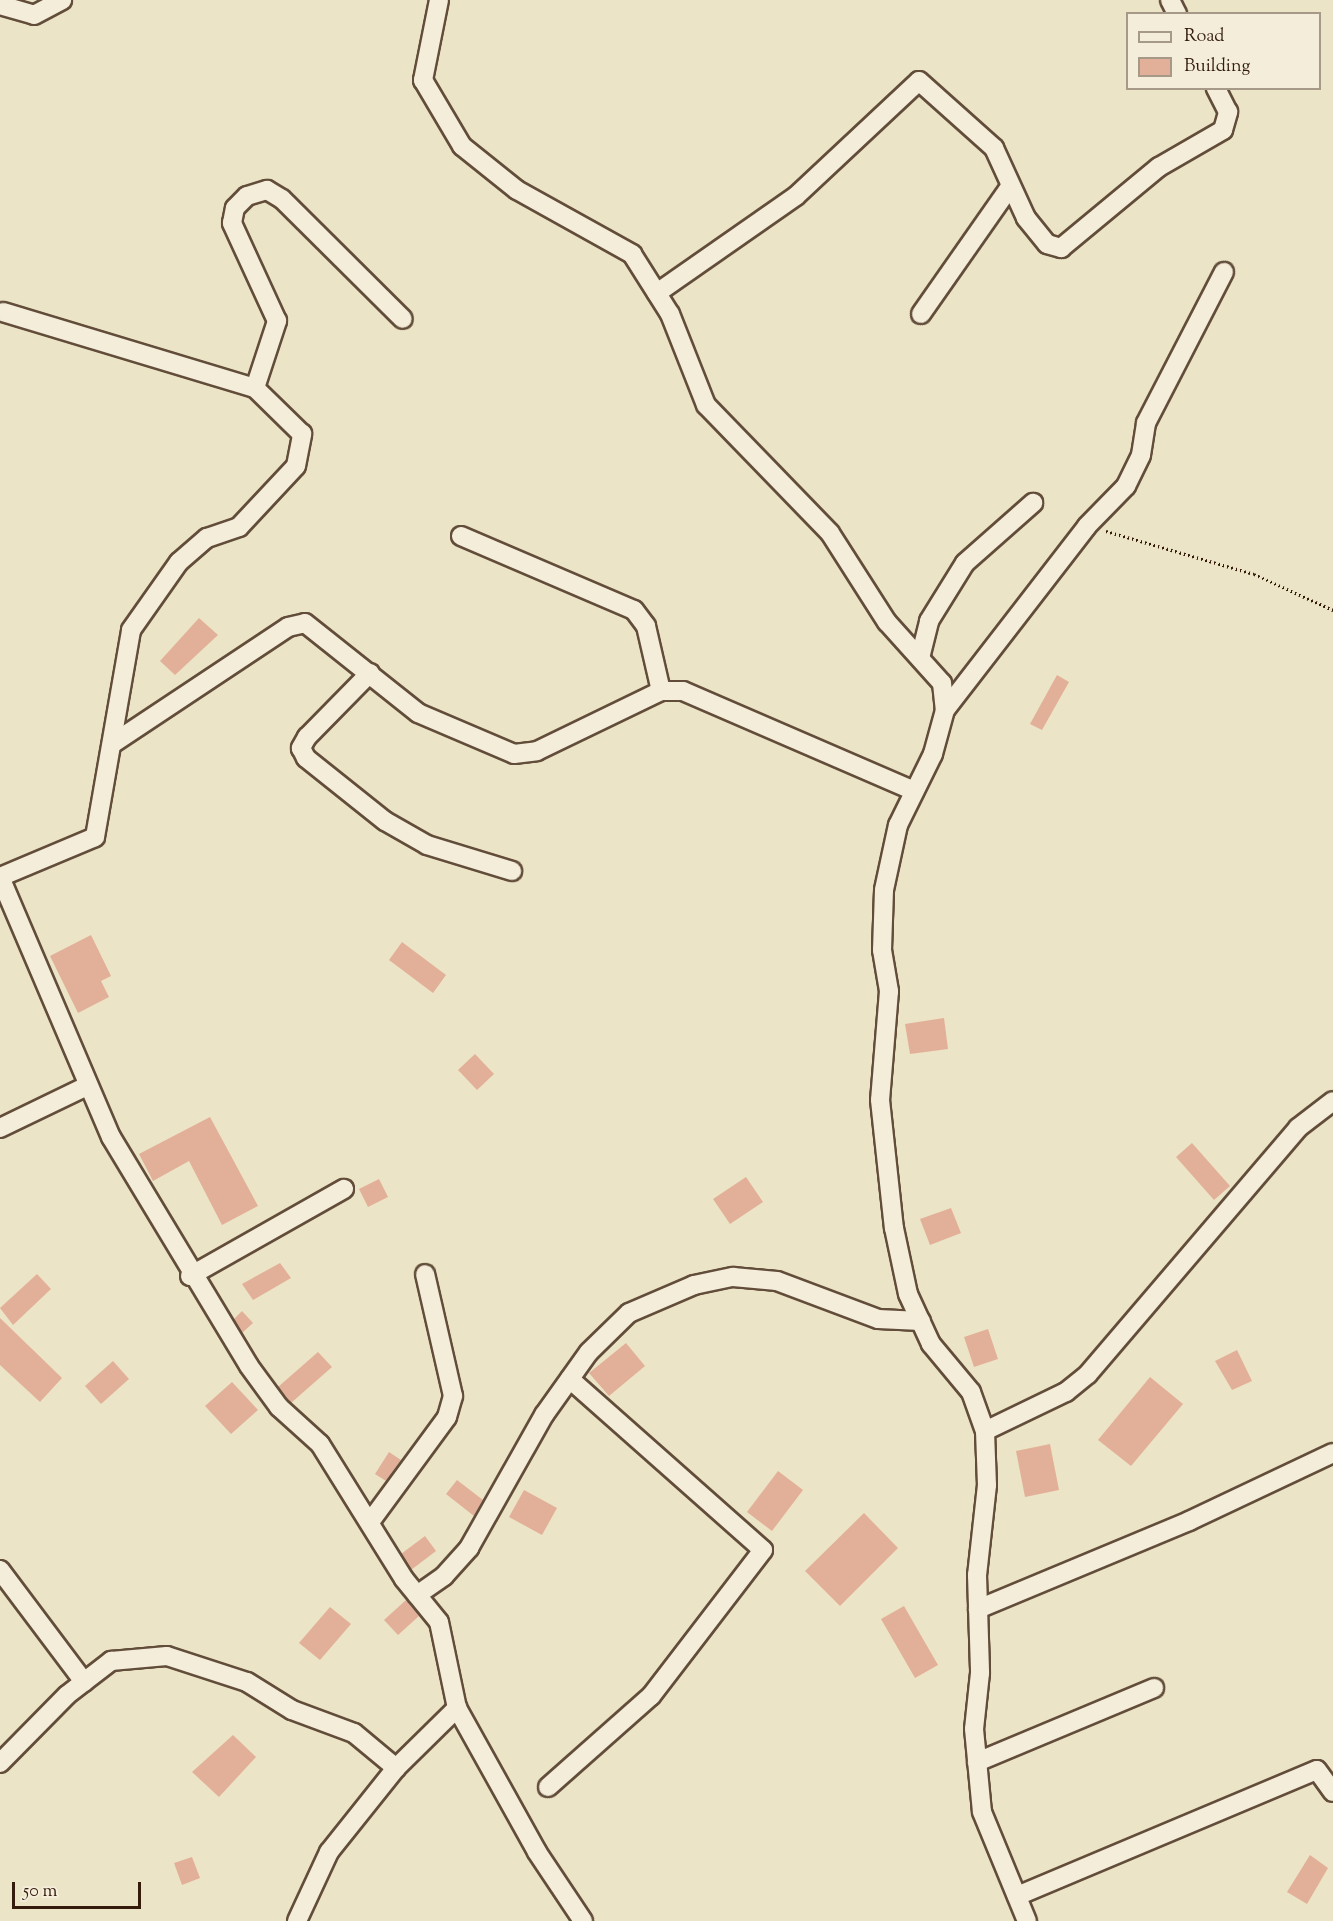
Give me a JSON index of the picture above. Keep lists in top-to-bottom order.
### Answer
{
  "legend": ["Road", "Building"],
  "scale_bar": "50 m"
}
